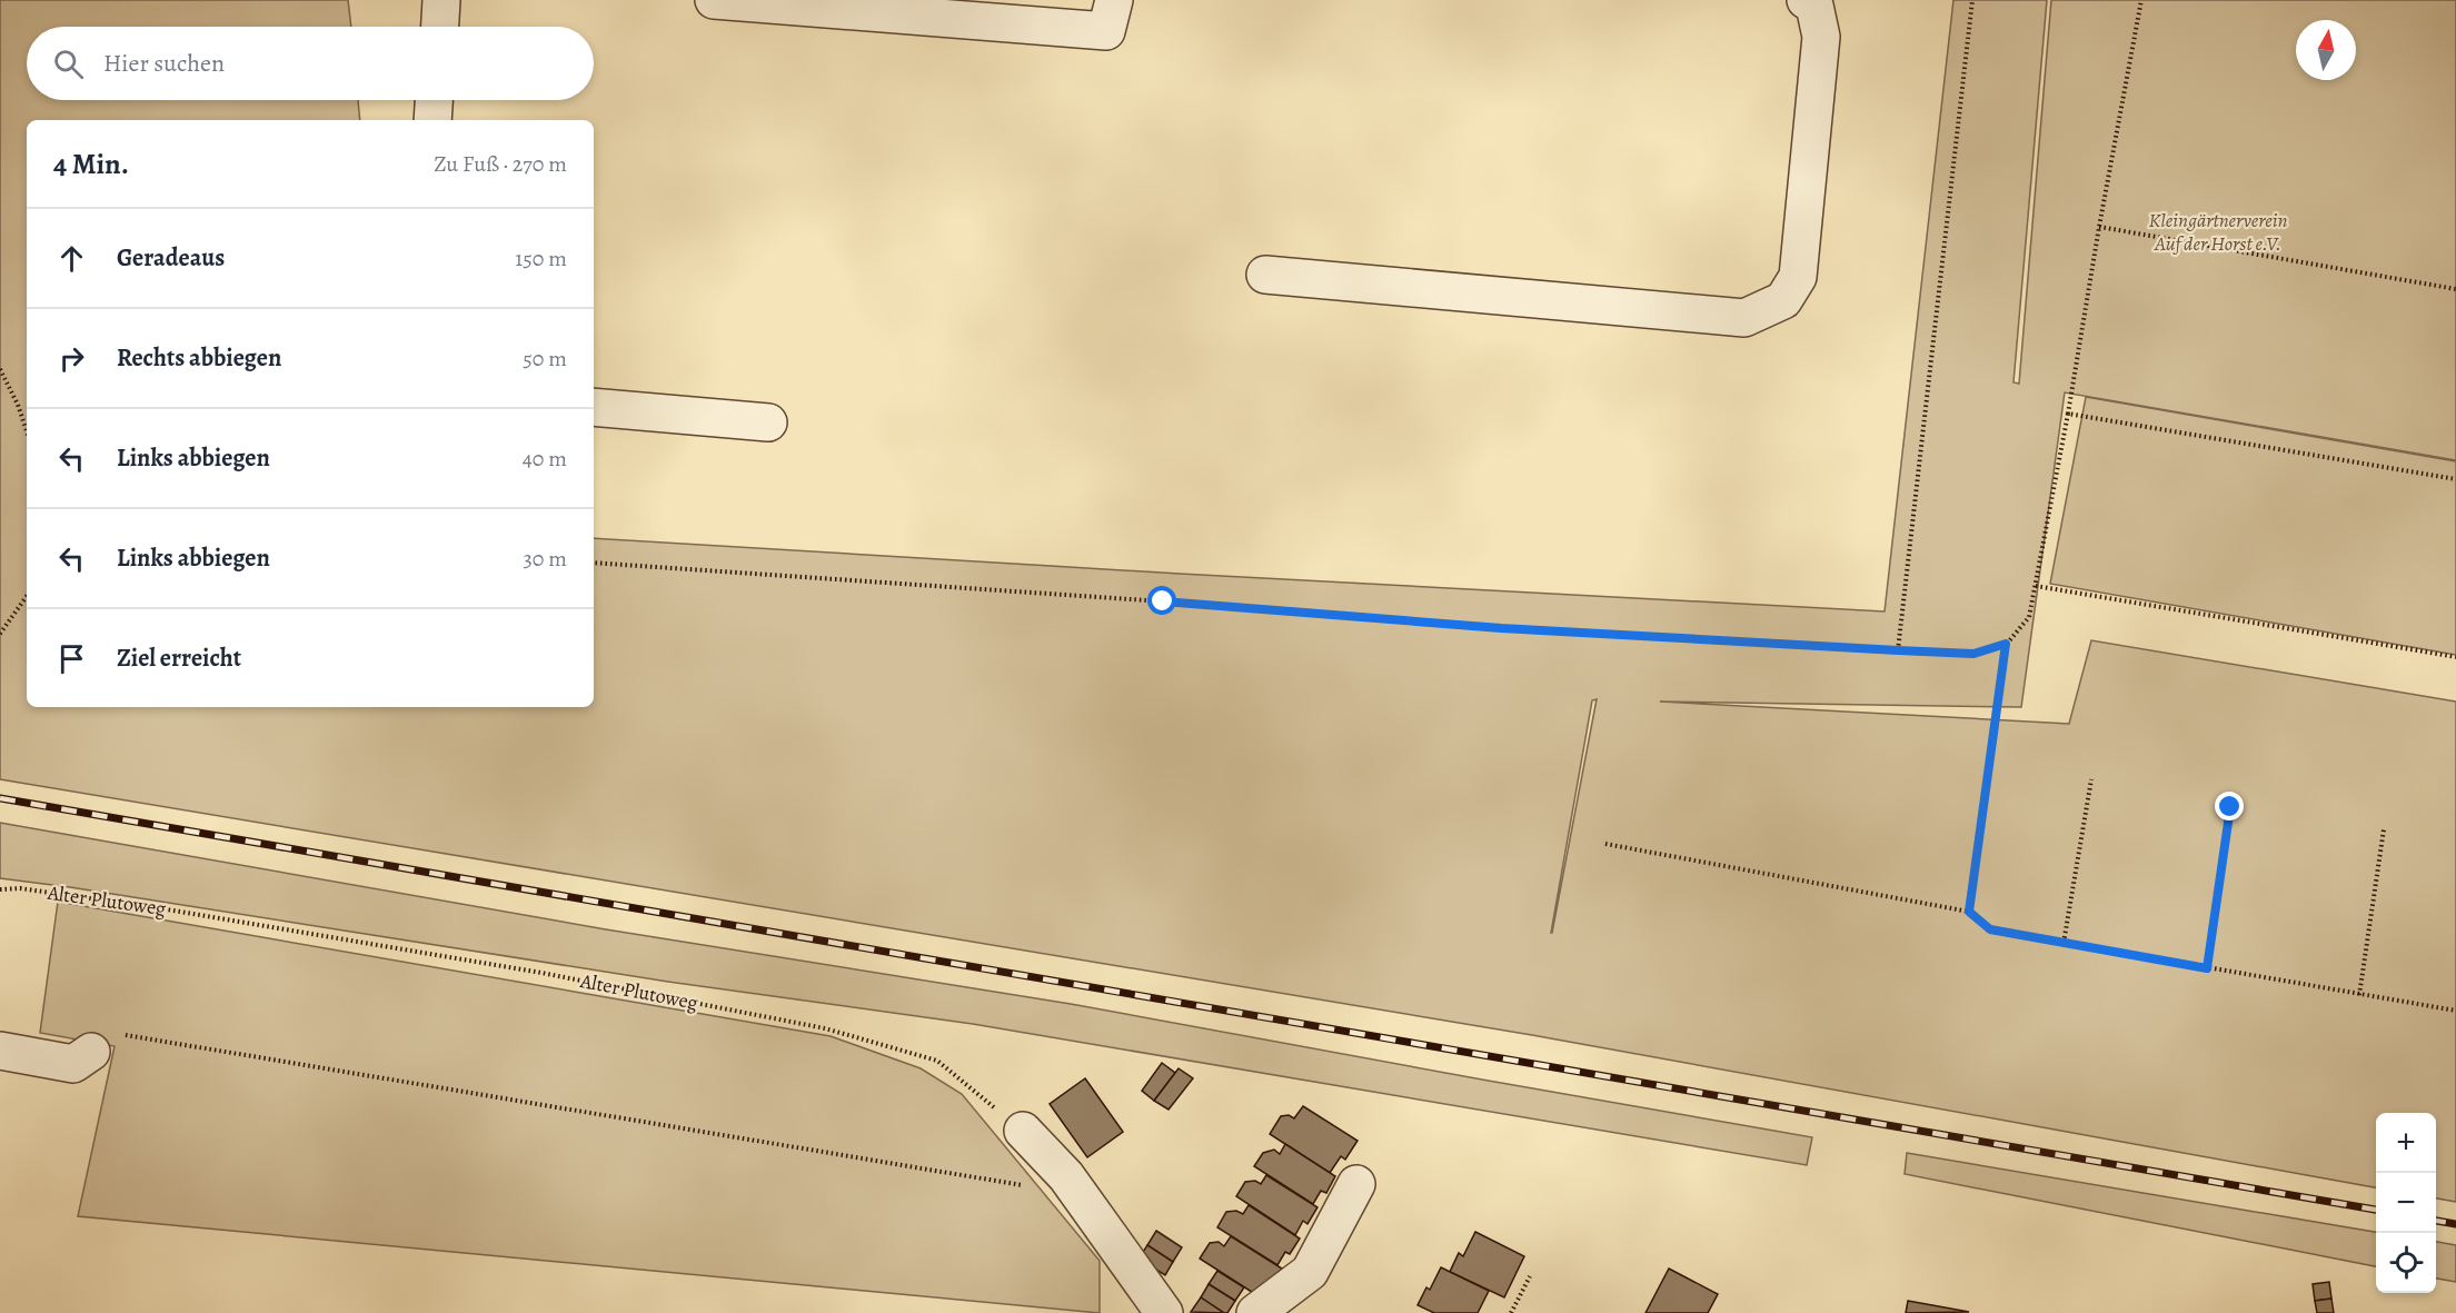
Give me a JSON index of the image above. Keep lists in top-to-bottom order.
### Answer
{
  "streets": {
    "path": ["Alter Plutoweg"]
  },
  "parks": ["Kleingärtnerverein Auf der Horst e.V."],
  "north": "top",
  "page": {
    "search": "Hier suchen",
    "heading": ["4 Min.", "Zu Fuß · 270 m"],
    "list": [
      ["Geradeaus", "150 m"],
      ["Rechts abbiegen", "50 m"],
      ["Links abbiegen", "40 m"],
      ["Links abbiegen", "30 m"],
      "Ziel erreicht"
    ],
    "map_buttons": ["+", "−"]
  }
}
